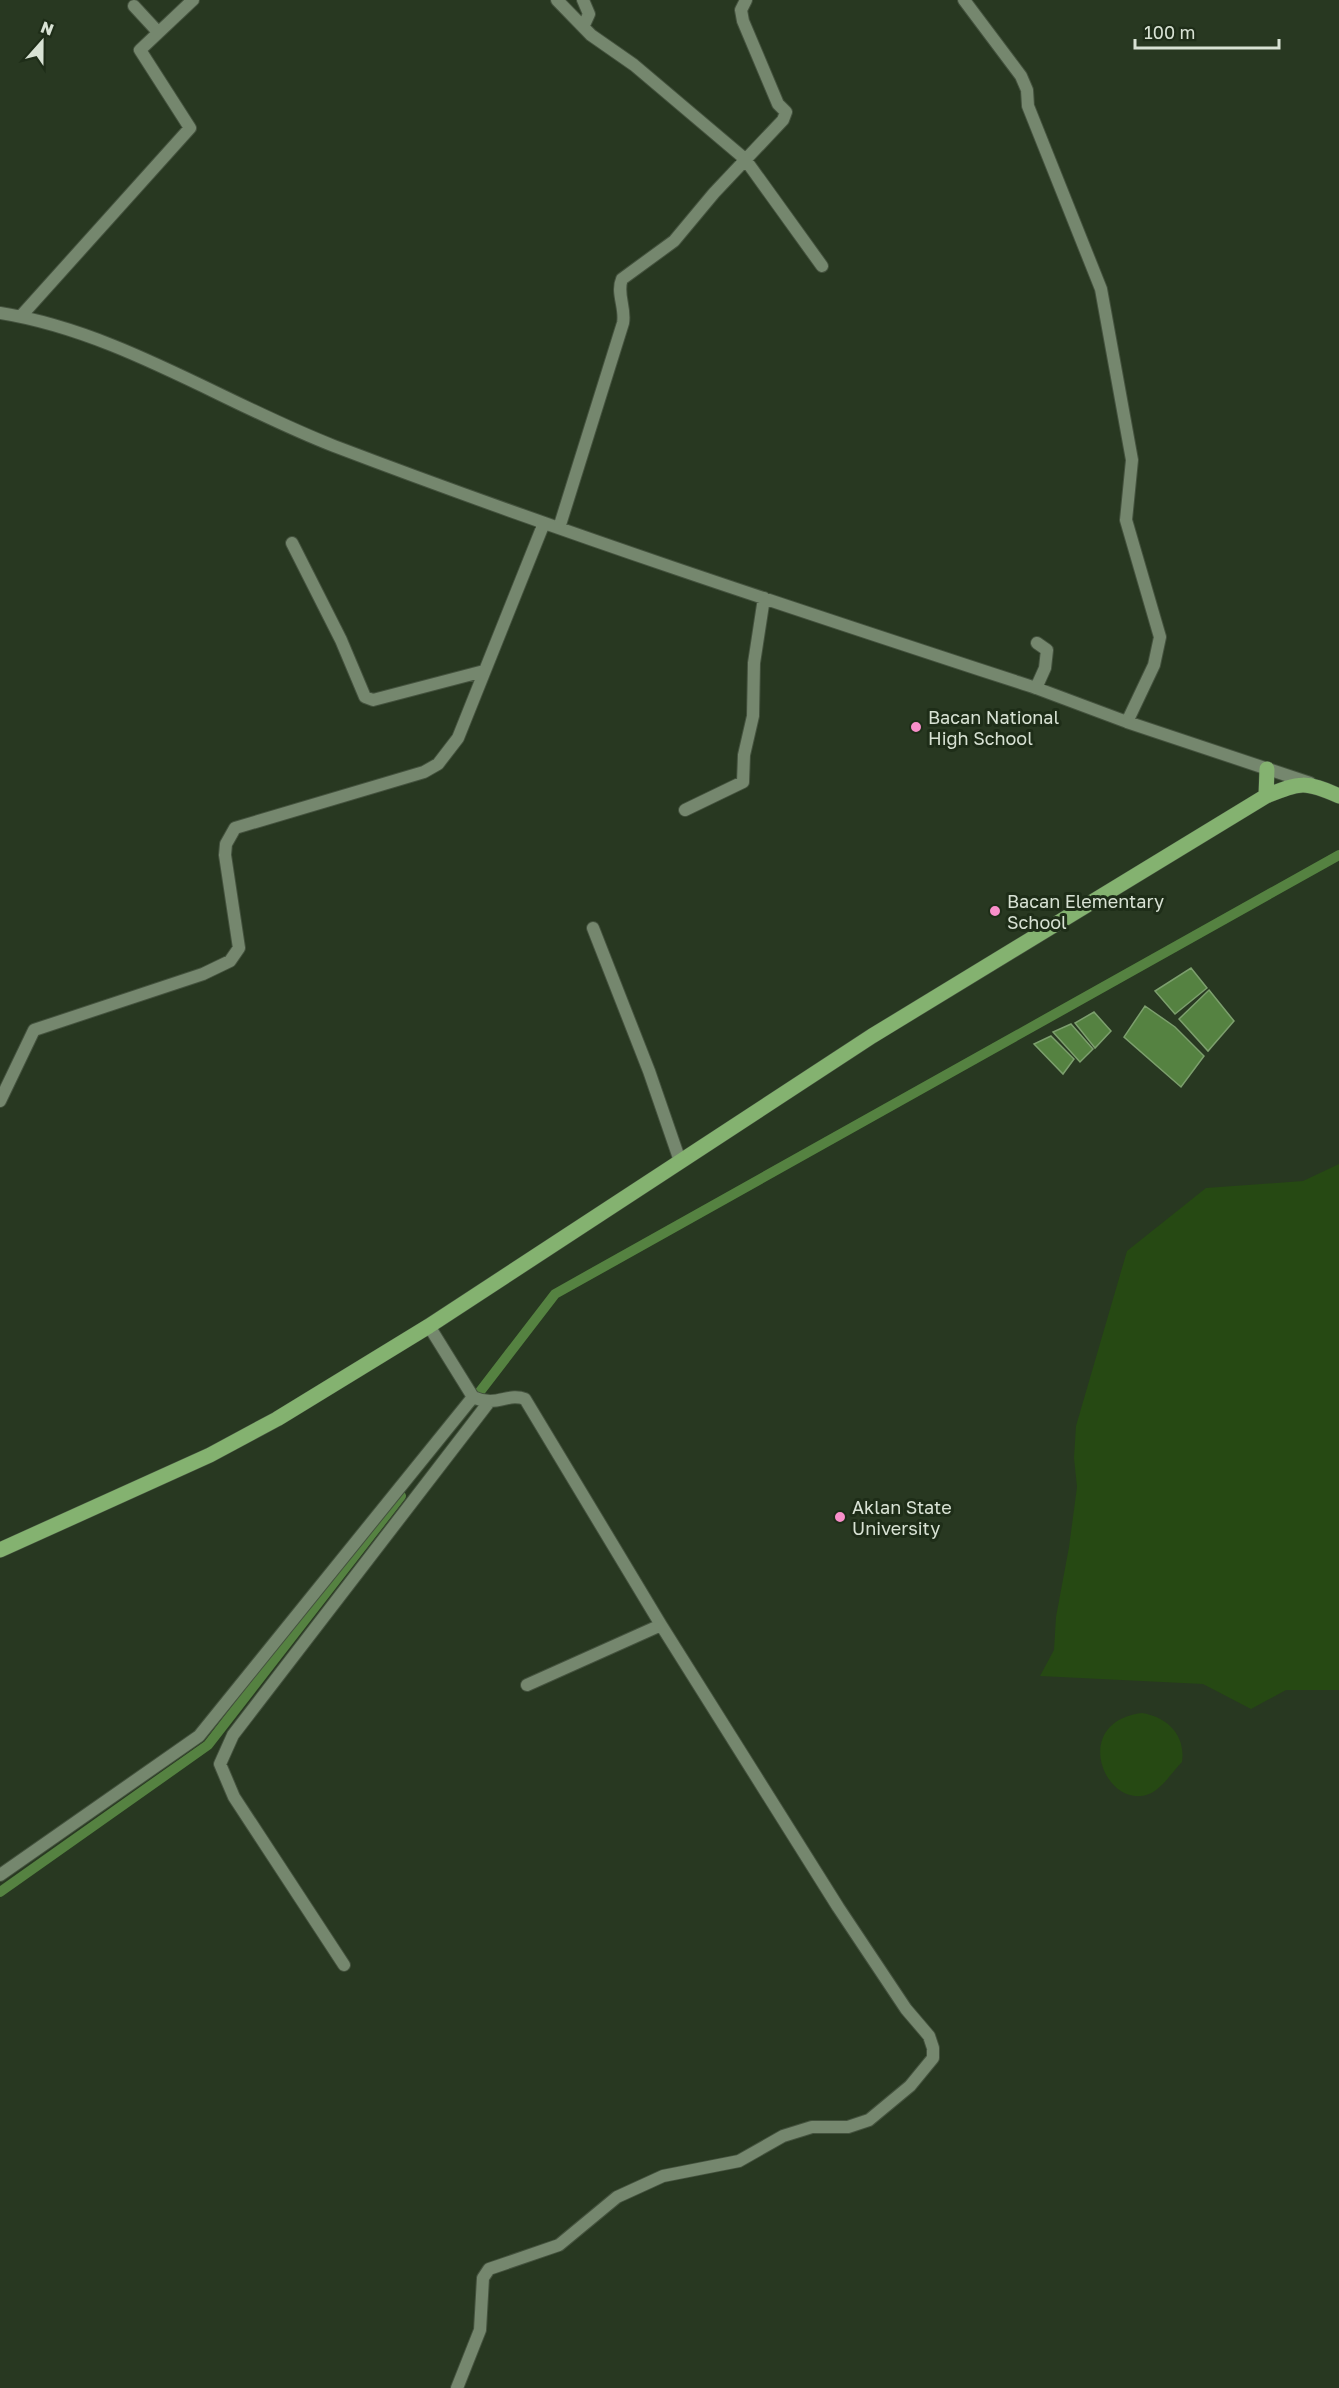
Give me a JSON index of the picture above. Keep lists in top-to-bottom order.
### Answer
{
  "places": ["Bacan National High School", "Bacan Elementary School", "Aklan State University"],
  "scale_bar": "100 m",
  "north": "top"
}
